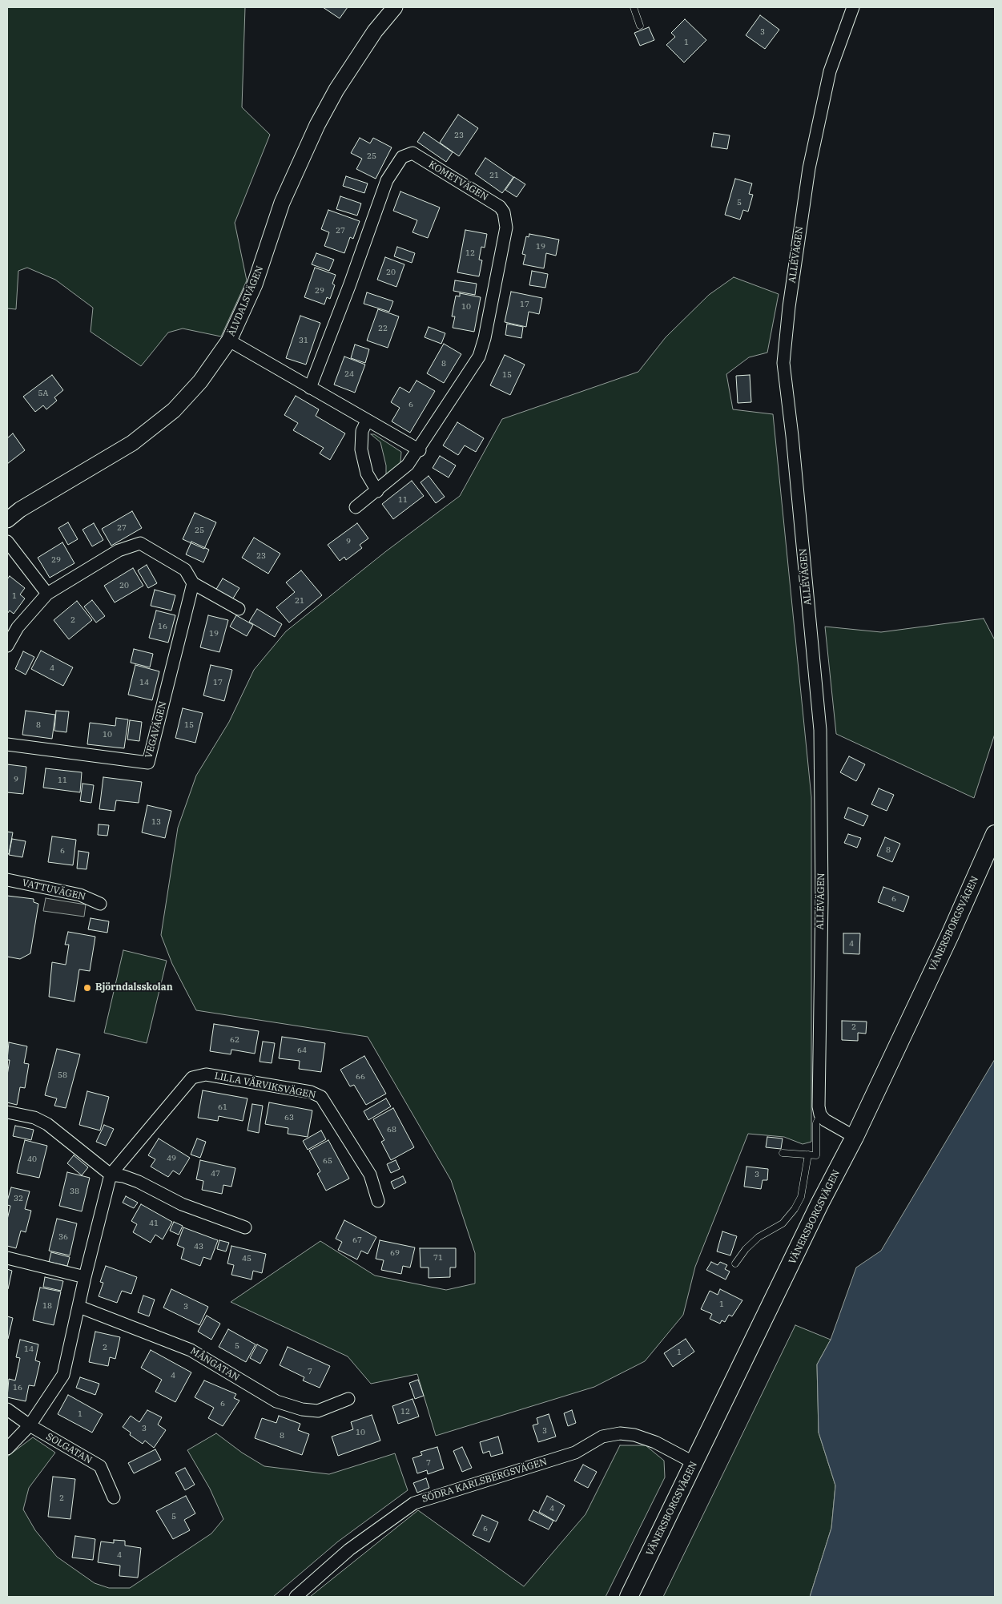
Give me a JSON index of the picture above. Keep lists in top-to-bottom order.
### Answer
{
  "streets": {
    "main road": ["VÄNERSBORGSVÄGEN"],
    "street": [
      "KOMETVÄGEN",
      "ALLÉVÄGEN",
      "ÄLVDALSVÄGEN",
      "VEGAVÄGEN",
      "VATTUVÄGEN",
      "LILLA VÅRVIKSVÄGEN",
      "MÅNGATAN",
      "SOLGATAN",
      "SÖDRA KARLSBERGSVÄGEN"
    ]
  },
  "crossings": [
    ["VÄNERSBORGSVÄGEN", "SÖDRA KARLSBERGSVÄGEN"],
    ["LILLA VÅRVIKSVÄGEN", "MÅNGATAN"],
    ["LILLA VÅRVIKSVÄGEN", "SOLGATAN"]
  ],
  "places": ["Björndalsskolan"],
  "house_numbers": [
    "3",
    "1",
    "23",
    "25",
    "21",
    "5",
    "27",
    "19",
    "12",
    "20",
    "29",
    "17",
    "10",
    "22",
    "31",
    "8",
    "24",
    "15",
    "5A",
    "6",
    "11",
    "27",
    "25",
    "9",
    "23",
    "29",
    "20",
    "1",
    "21",
    "2",
    "16",
    "19",
    "4",
    "14",
    "17",
    "8",
    "15",
    "10",
    "9",
    "11",
    "13",
    "8",
    "6",
    "6",
    "4",
    "2",
    "62",
    "64",
    "58",
    "66",
    "61",
    "63",
    "68",
    "49",
    "40",
    "65",
    "47",
    "3",
    "38",
    "32",
    "41",
    "36",
    "67",
    "43",
    "69",
    "71",
    "45",
    "1",
    "18",
    "3",
    "5",
    "2",
    "14",
    "1",
    "7",
    "4",
    "16",
    "6",
    "12",
    "1",
    "3",
    "3",
    "10",
    "8",
    "7",
    "2",
    "4",
    "5",
    "6",
    "4"
  ]
}
